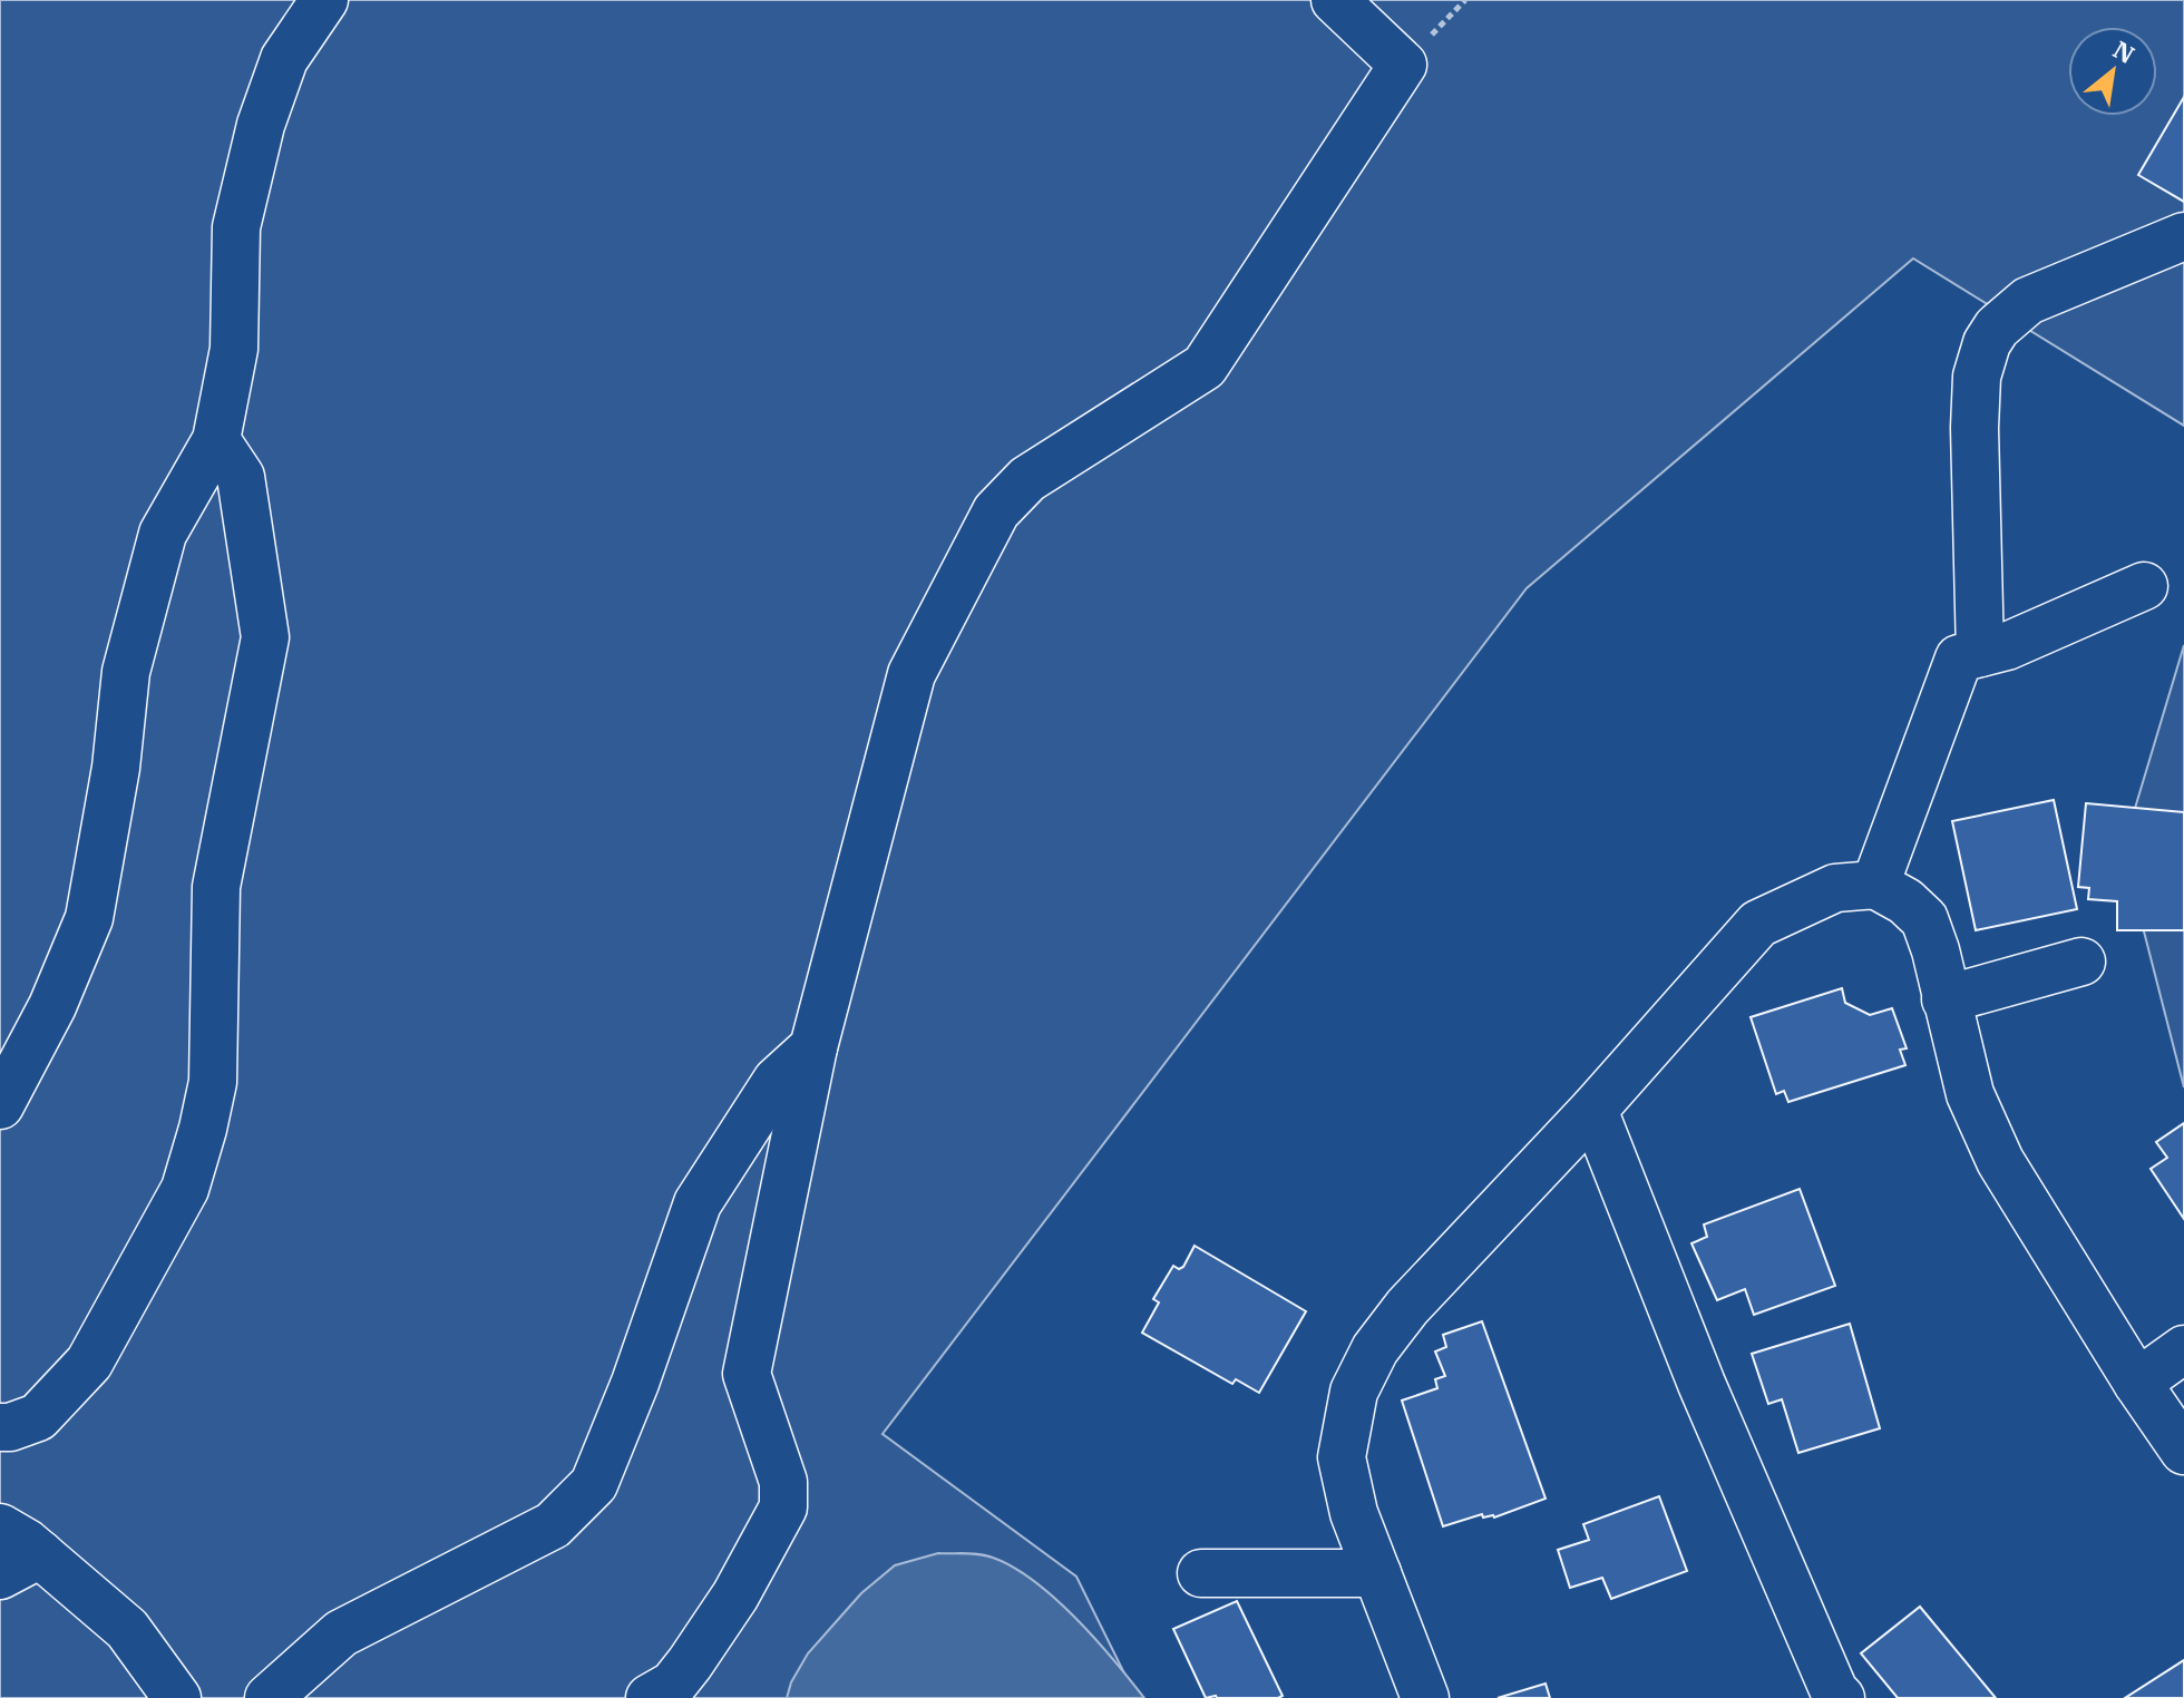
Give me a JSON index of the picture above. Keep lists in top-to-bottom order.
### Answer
{
  "north": "top right"
}
